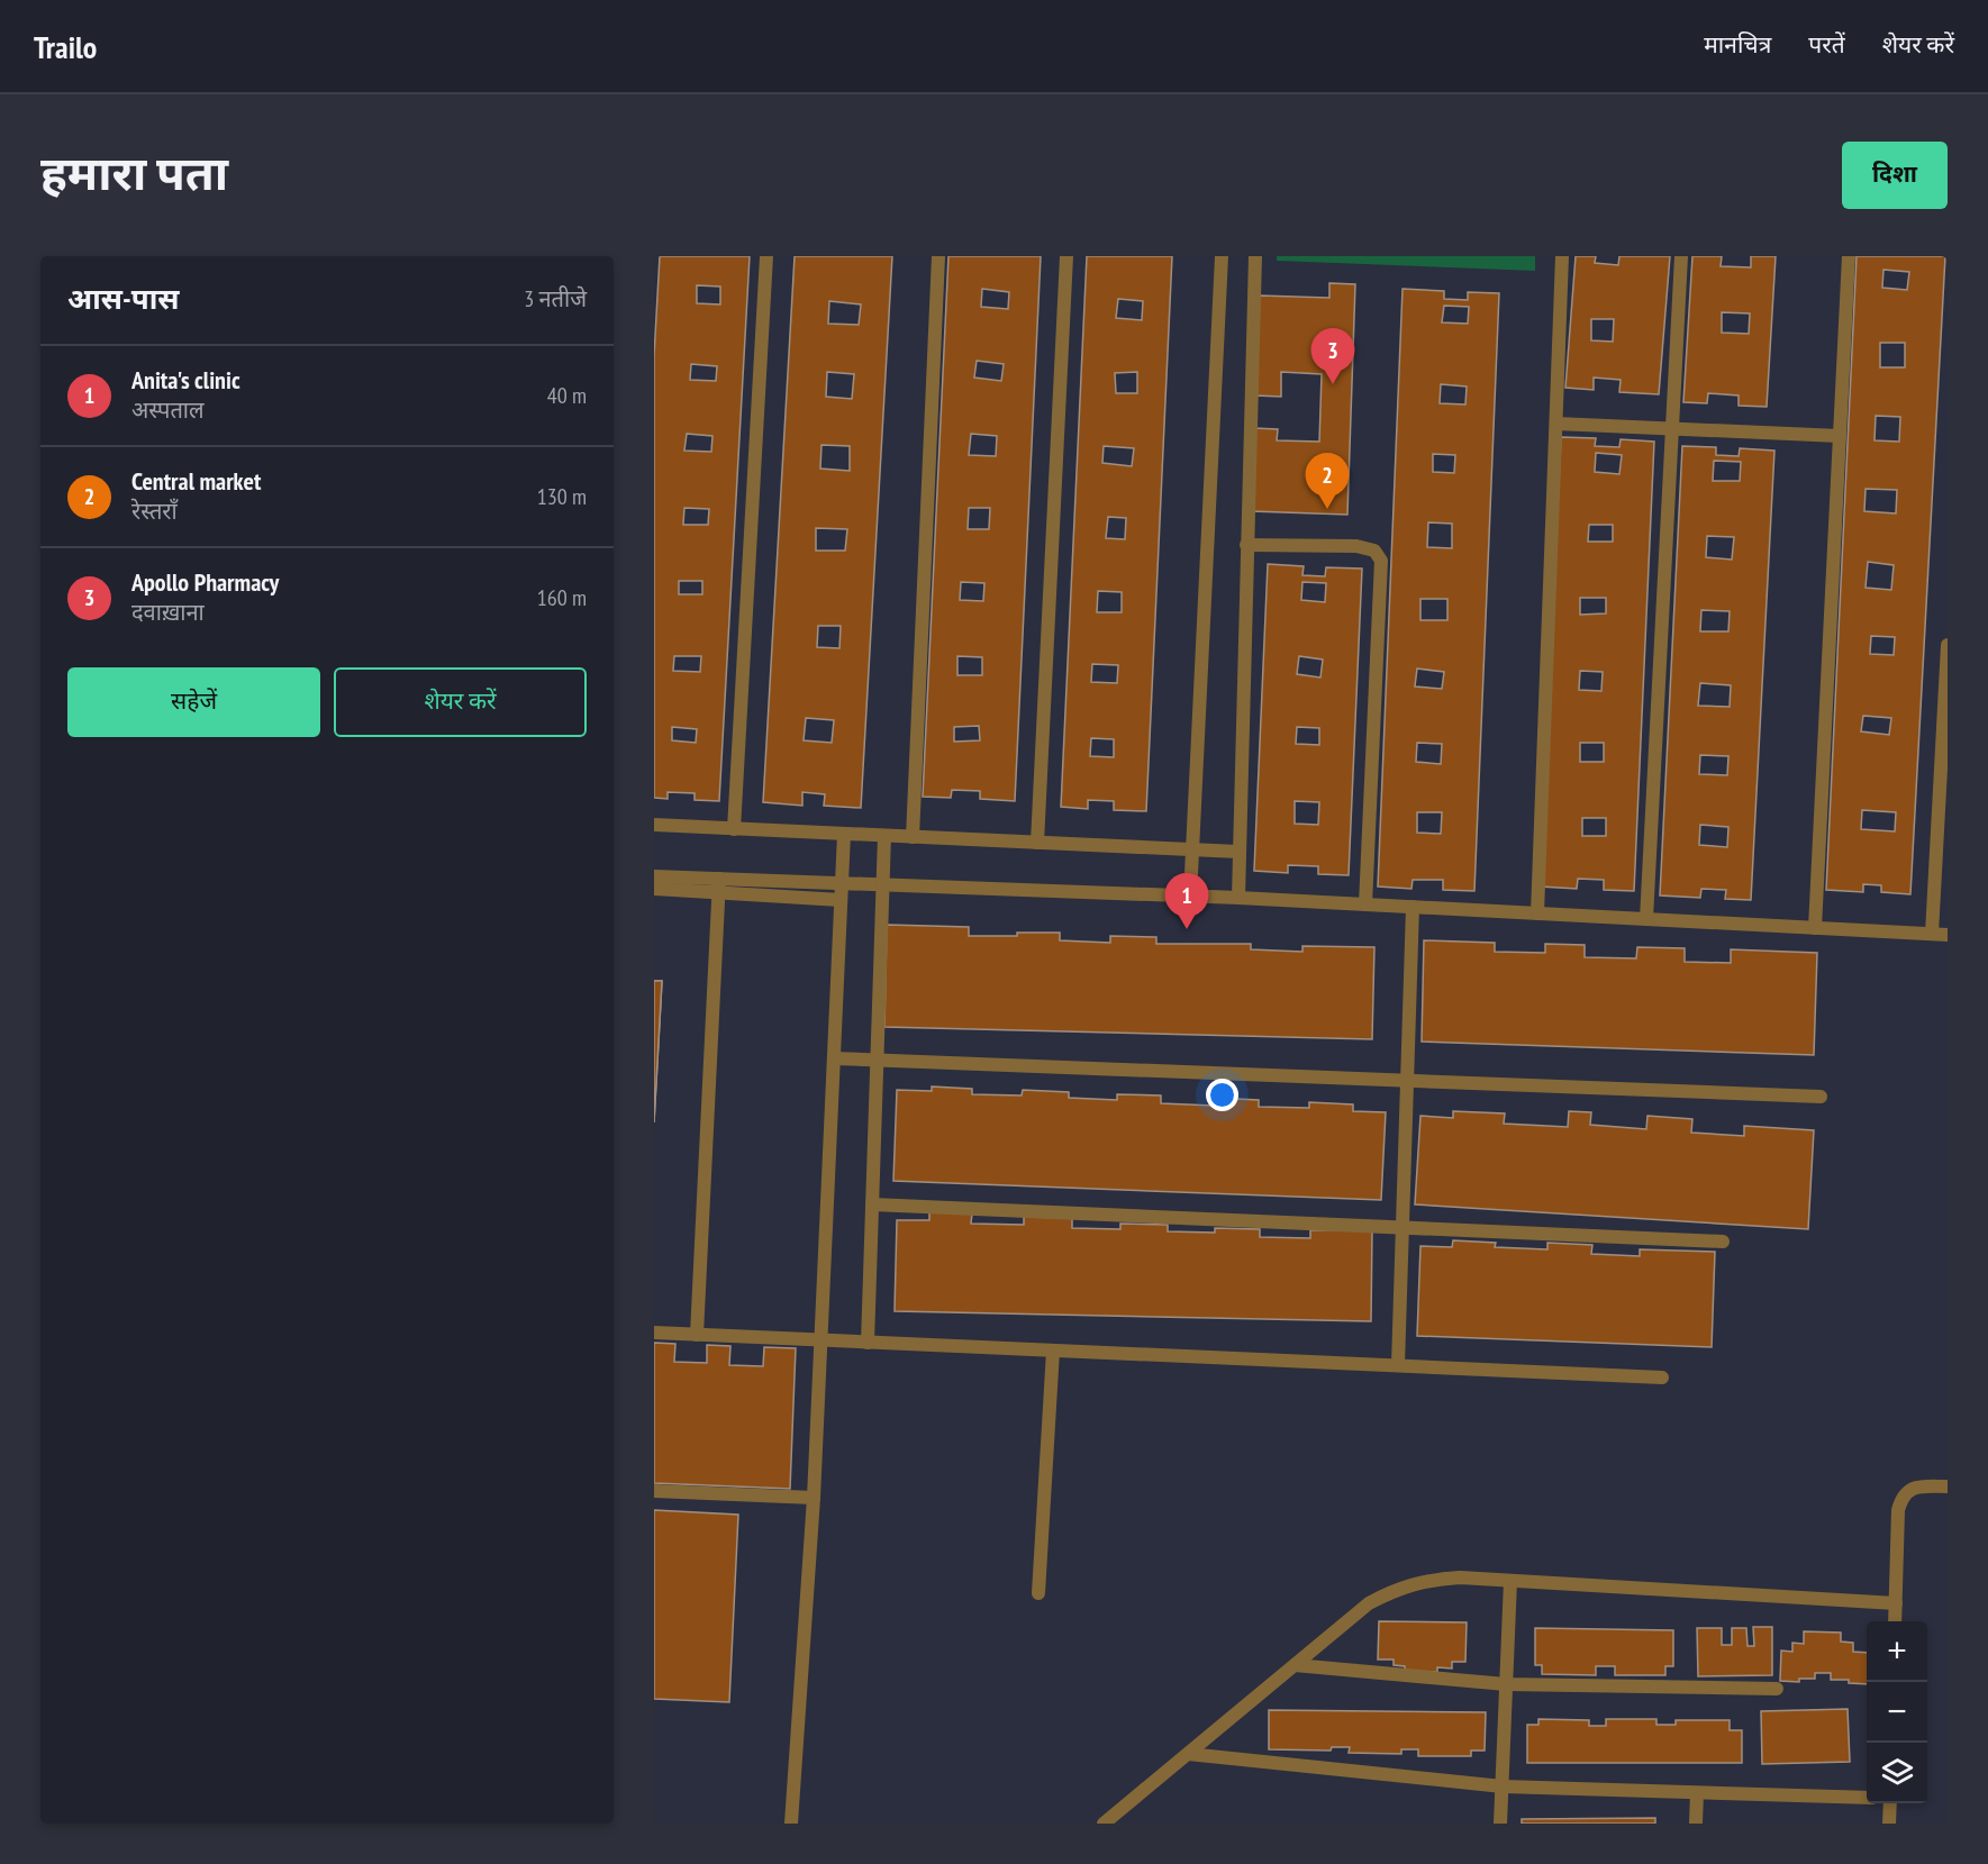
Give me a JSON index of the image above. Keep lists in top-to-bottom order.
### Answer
{
  "page": {
    "header": "Trailo",
    "nav": ["मानचित्र", "परतें", "शेयर करें"],
    "title": "हमारा पता",
    "buttons": [
      "दिशा",
      ["सहेजें", "शेयर करें"]
    ],
    "heading": ["आस-पास", "3 नतीजे"],
    "pins": ["3", "2", "1"],
    "list": [
      {
        "mark": "1",
        "name": "Anita's clinic",
        "note": "अस्पताल",
        "value": "40 m"
      },
      {
        "mark": "2",
        "name": "Central market",
        "note": "रेस्तराँ",
        "value": "130 m"
      },
      {
        "mark": "3",
        "name": "Apollo Pharmacy",
        "note": "दवाख़ाना",
        "value": "160 m"
      }
    ],
    "map_buttons": ["+", "−"]
  }
}
